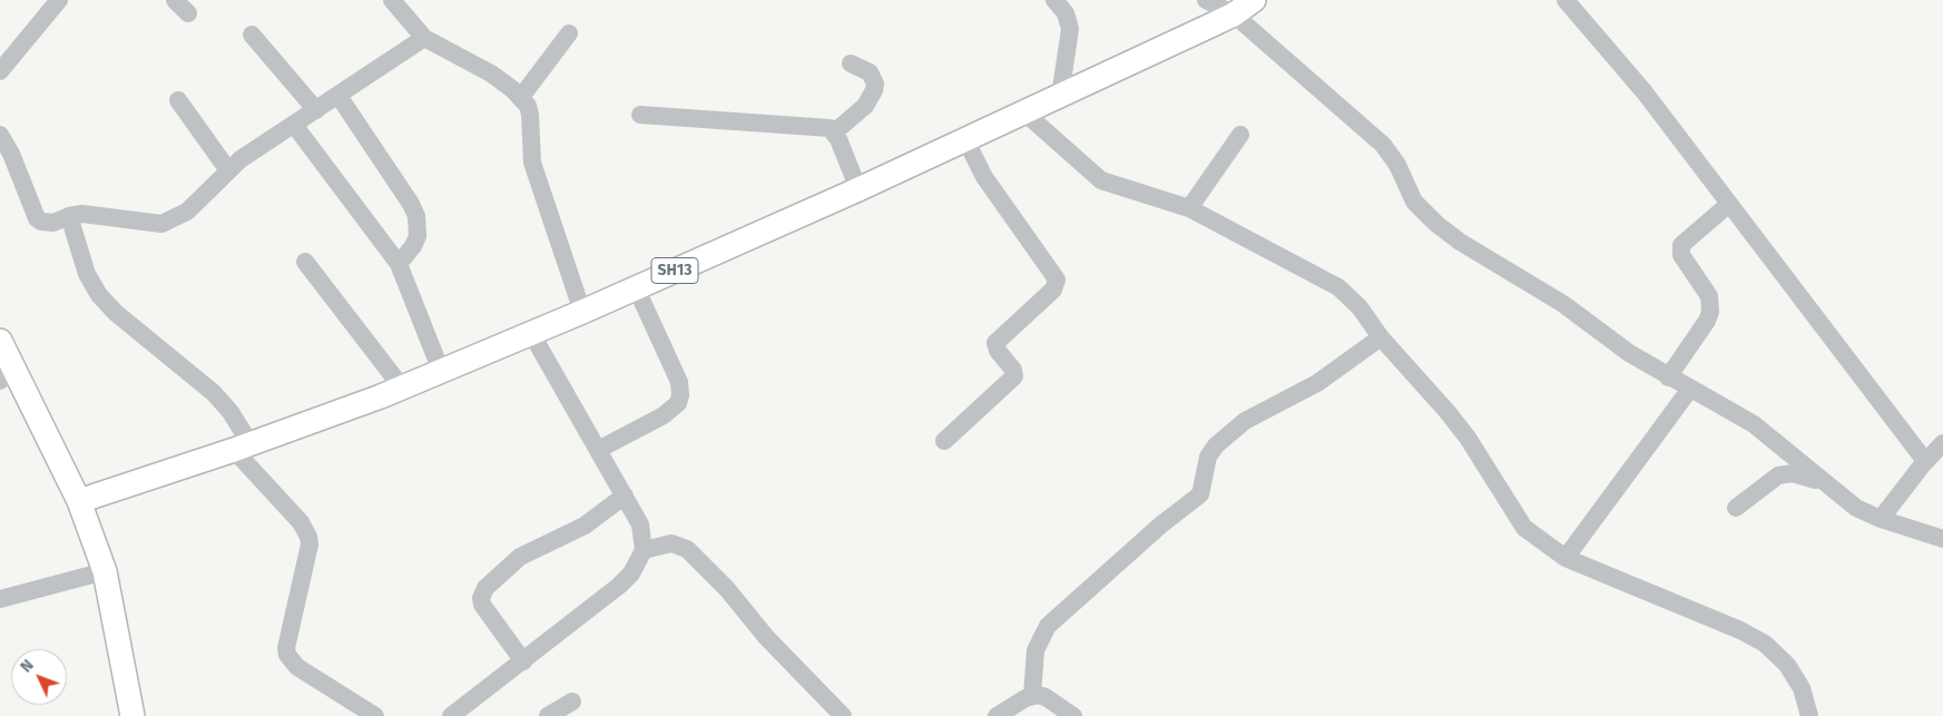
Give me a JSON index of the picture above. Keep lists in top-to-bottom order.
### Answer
{
  "streets": {
    "main road": ["SH13"]
  },
  "north": "top left"
}
